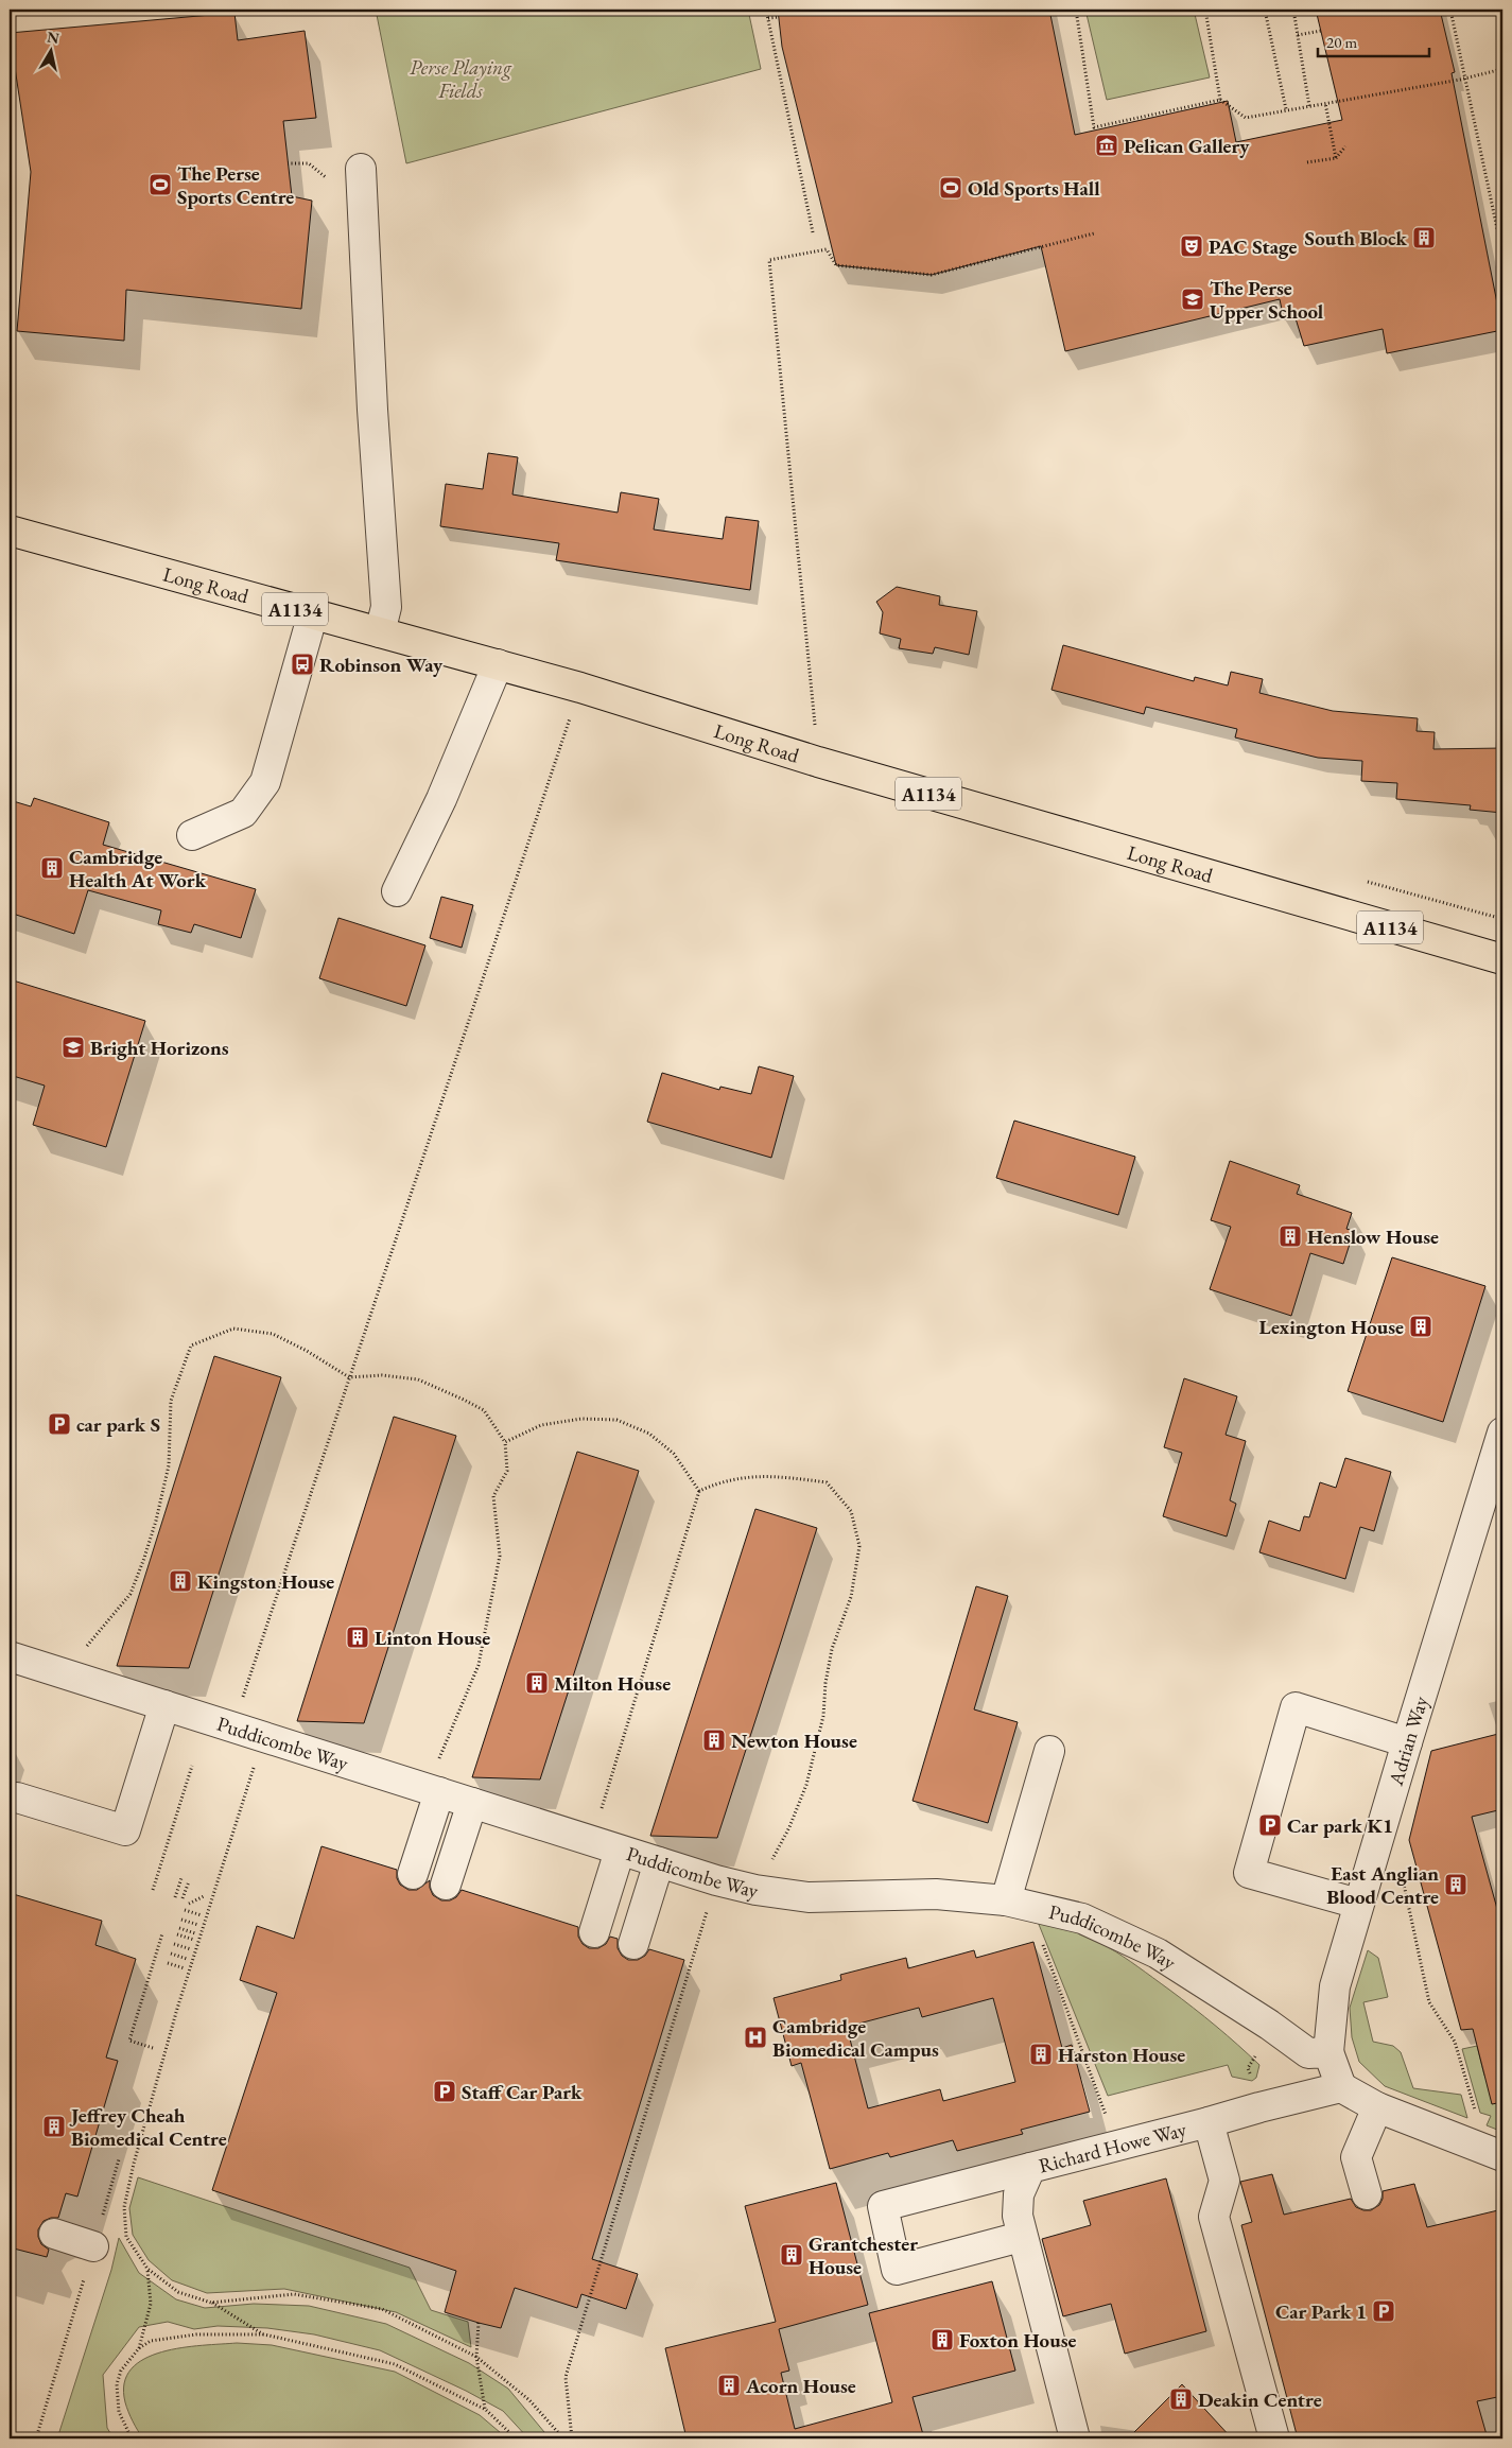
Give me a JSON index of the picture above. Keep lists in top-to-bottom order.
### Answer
{
  "streets": {
    "main road": ["Long Road", "A1134"],
    "lane": ["Adrian Way", "Puddicombe Way", "Richard Howe Way"]
  },
  "crossings": [
    ["Adrian Way", "Puddicombe Way"]
  ],
  "parks": ["Perse Playing Fields"],
  "places": {
    "museum": ["Pelican Gallery"],
    "sports": ["The Perse Sports Centre", "Old Sports Hall"],
    "building": [
      "South Block",
      "Cambridge Health At Work",
      "Henslow House",
      "Lexington House",
      "Kingston House",
      "Linton House",
      "Milton House",
      "Newton House",
      "East Anglian Blood Centre",
      "Harston House",
      "Jeffrey Cheah Biomedical Centre",
      "Grantchester House",
      "Foxton House",
      "Acorn House",
      "Deakin Centre"
    ],
    "theatre": ["PAC Stage"],
    "school or university": ["The Perse Upper School", "Bright Horizons"],
    "bus stop": ["Robinson Way"],
    "parking": [
      "car park S",
      "Car park K1",
      "Staff Car Park",
      "Car Park 1"
    ],
    "hospital": ["Cambridge Biomedical Campus"]
  },
  "scale_bar": "20 m",
  "north": "top"
}
